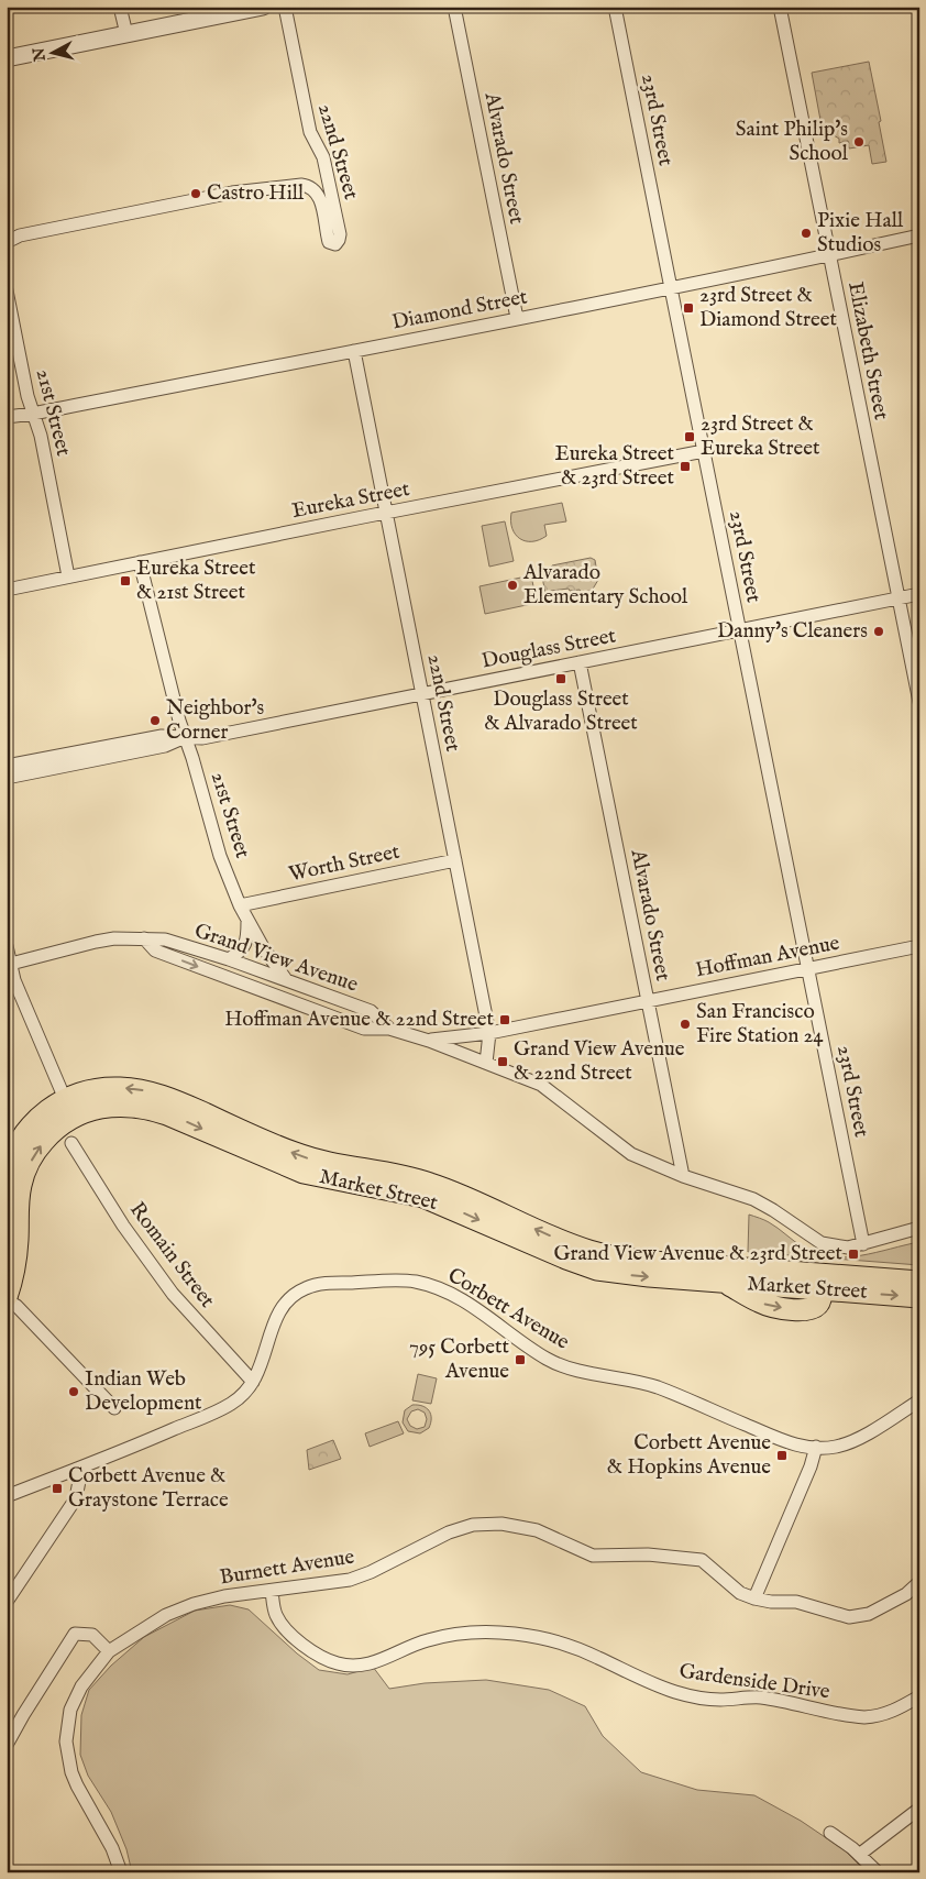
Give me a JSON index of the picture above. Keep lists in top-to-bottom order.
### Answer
{
  "streets": {
    "main road": ["Market Street"],
    "street": [
      "23rd Street",
      "22nd Street",
      "Alvarado Street",
      "Diamond Street",
      "Elizabeth Street",
      "21st Street",
      "Eureka Street",
      "Douglass Street",
      "Worth Street",
      "Hoffman Avenue",
      "Grand View Avenue",
      "Romain Street",
      "Corbett Avenue",
      "Burnett Avenue",
      "Gardenside Drive"
    ]
  },
  "crossings": [
    ["23rd Street", "Diamond Street"],
    ["23rd Street", "Eureka Street"],
    ["23rd Street", "Douglass Street"],
    ["23rd Street", "Hoffman Avenue"],
    ["23rd Street", "Grand View Avenue"],
    ["22nd Street", "Diamond Street"],
    ["22nd Street", "Eureka Street"],
    ["22nd Street", "Douglass Street"],
    ["22nd Street", "Worth Street"],
    ["22nd Street", "Hoffman Avenue"],
    ["22nd Street", "Grand View Avenue"],
    ["Alvarado Street", "Diamond Street"],
    ["Alvarado Street", "Douglass Street"],
    ["Alvarado Street", "Hoffman Avenue"],
    ["Alvarado Street", "Grand View Avenue"],
    ["Diamond Street", "Elizabeth Street"],
    ["Diamond Street", "21st Street"],
    ["Elizabeth Street", "Douglass Street"],
    ["21st Street", "Eureka Street"],
    ["21st Street", "Douglass Street"],
    ["21st Street", "Worth Street"],
    ["21st Street", "Grand View Avenue"],
    ["Hoffman Avenue", "Grand View Avenue"],
    ["Romain Street", "Corbett Avenue"],
    ["Burnett Avenue", "Gardenside Drive"]
  ],
  "places": {
    "other": [
      "Saint Philip's School",
      "Castro Hill",
      "Pixie Hall Studios",
      "Alvarado Elementary School",
      "Danny's Cleaners",
      "Neighbor's Corner",
      "San Francisco Fire Station 24",
      "Indian Web Development"
    ],
    "transit": [
      "23rd Street & Diamond Street",
      "23rd Street & Eureka Street",
      "Eureka Street & 23rd Street",
      "Eureka Street & 21st Street",
      "Douglass Street & Alvarado Street",
      "Hoffman Avenue & 22nd Street",
      "Grand View Avenue & 22nd Street",
      "Grand View Avenue & 23rd Street",
      "795 Corbett Avenue",
      "Corbett Avenue & Hopkins Avenue",
      "Corbett Avenue & Graystone Terrace"
    ]
  },
  "north": "left"
}
